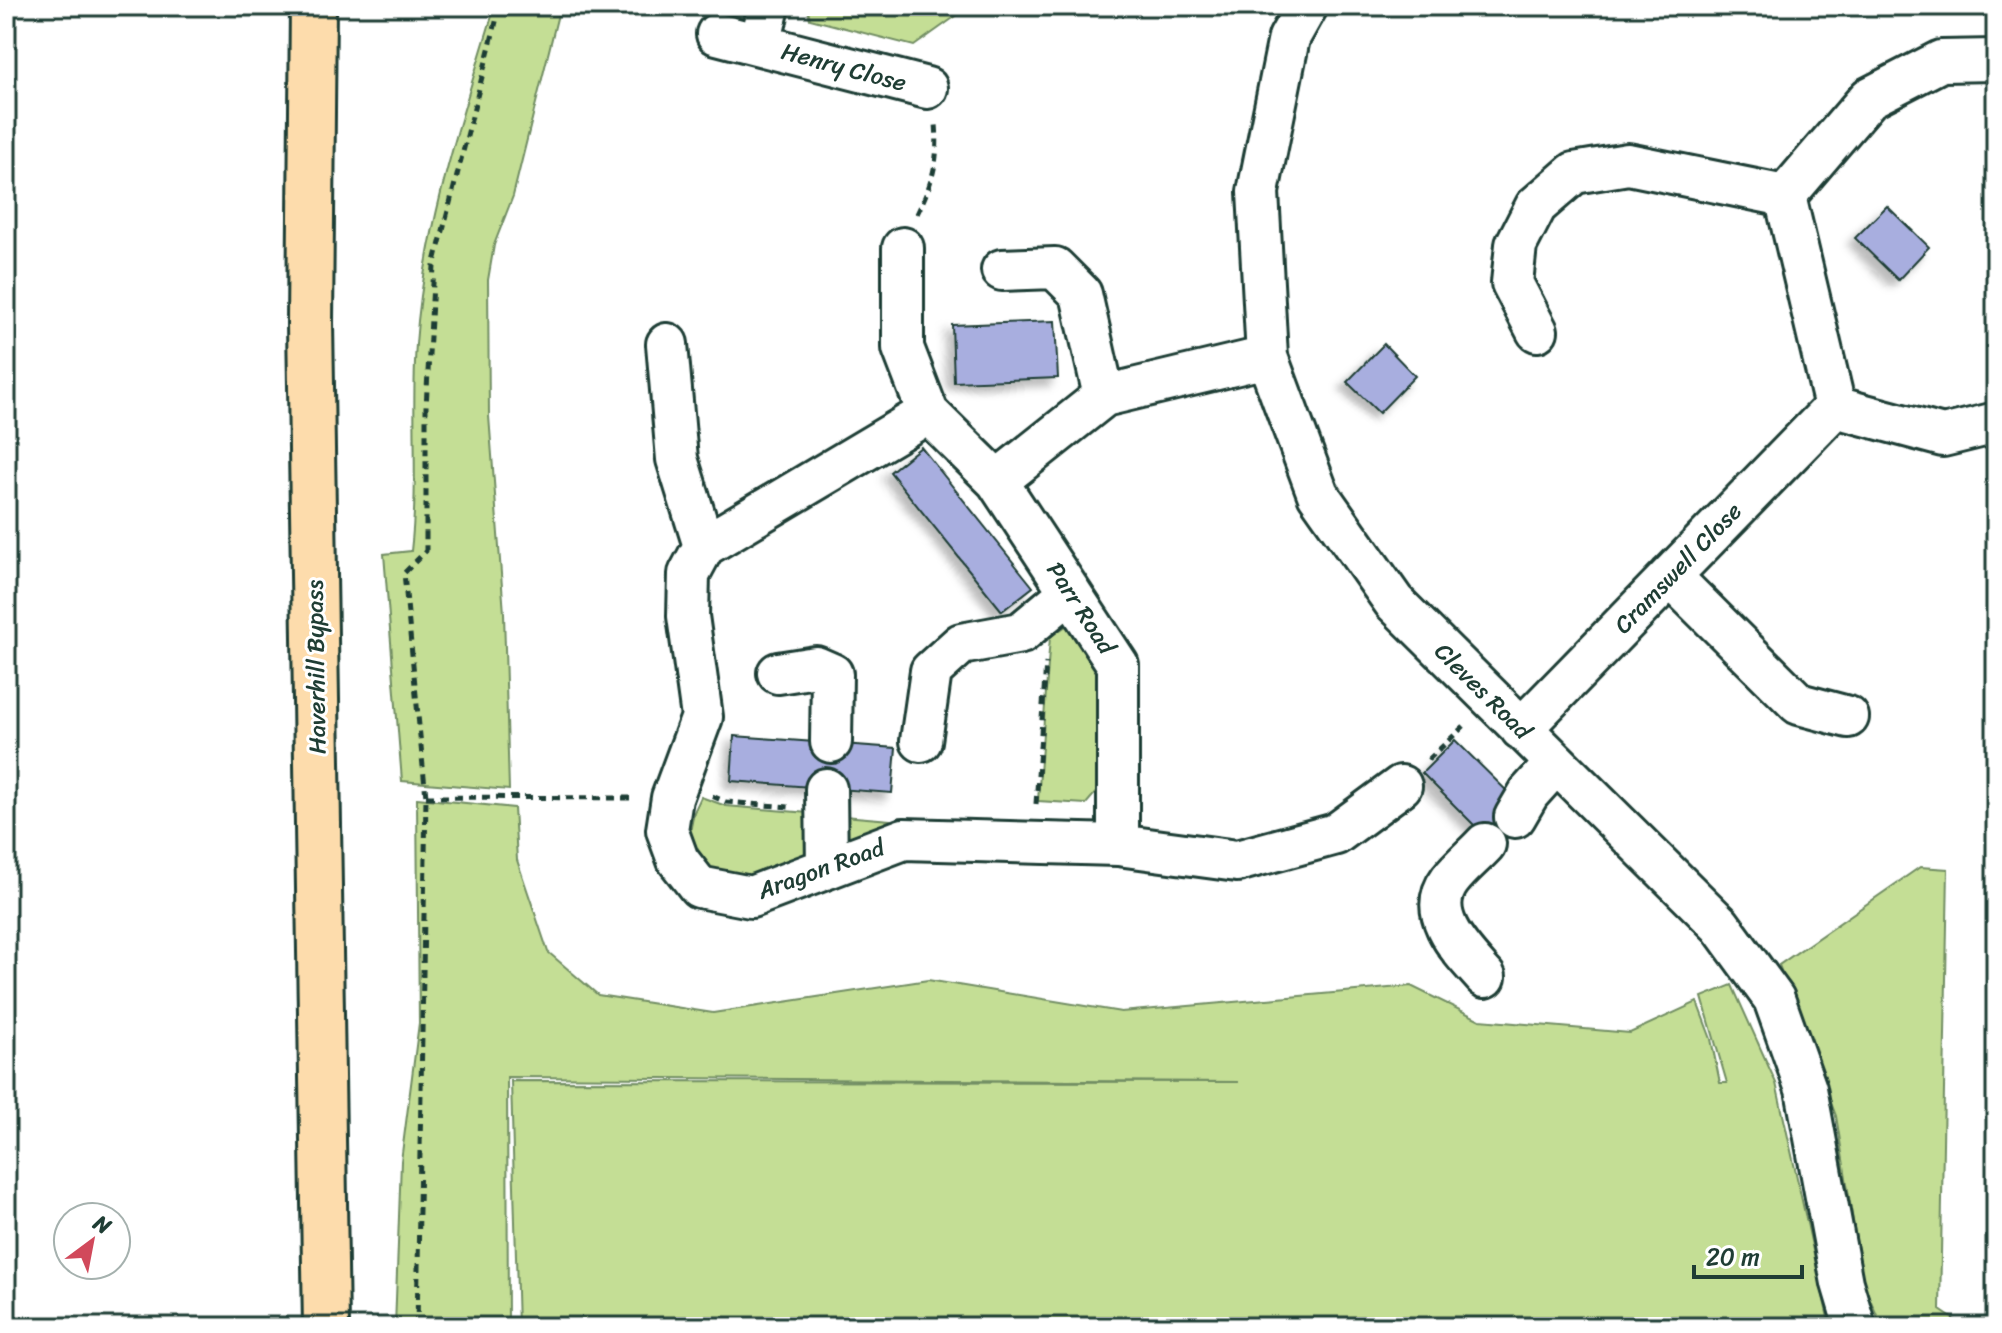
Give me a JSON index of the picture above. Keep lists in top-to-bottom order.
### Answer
{
  "streets": {
    "main road": ["Haverhill Bypass"],
    "street": [
      "Henry Close",
      "Cramswell Close",
      "Parr Road",
      "Cleves Road",
      "Aragon Road"
    ]
  },
  "crossings": [
    ["Cramswell Close", "Cleves Road"],
    ["Parr Road", "Aragon Road"]
  ],
  "scale_bar": "20 m",
  "north": "top right"
}
